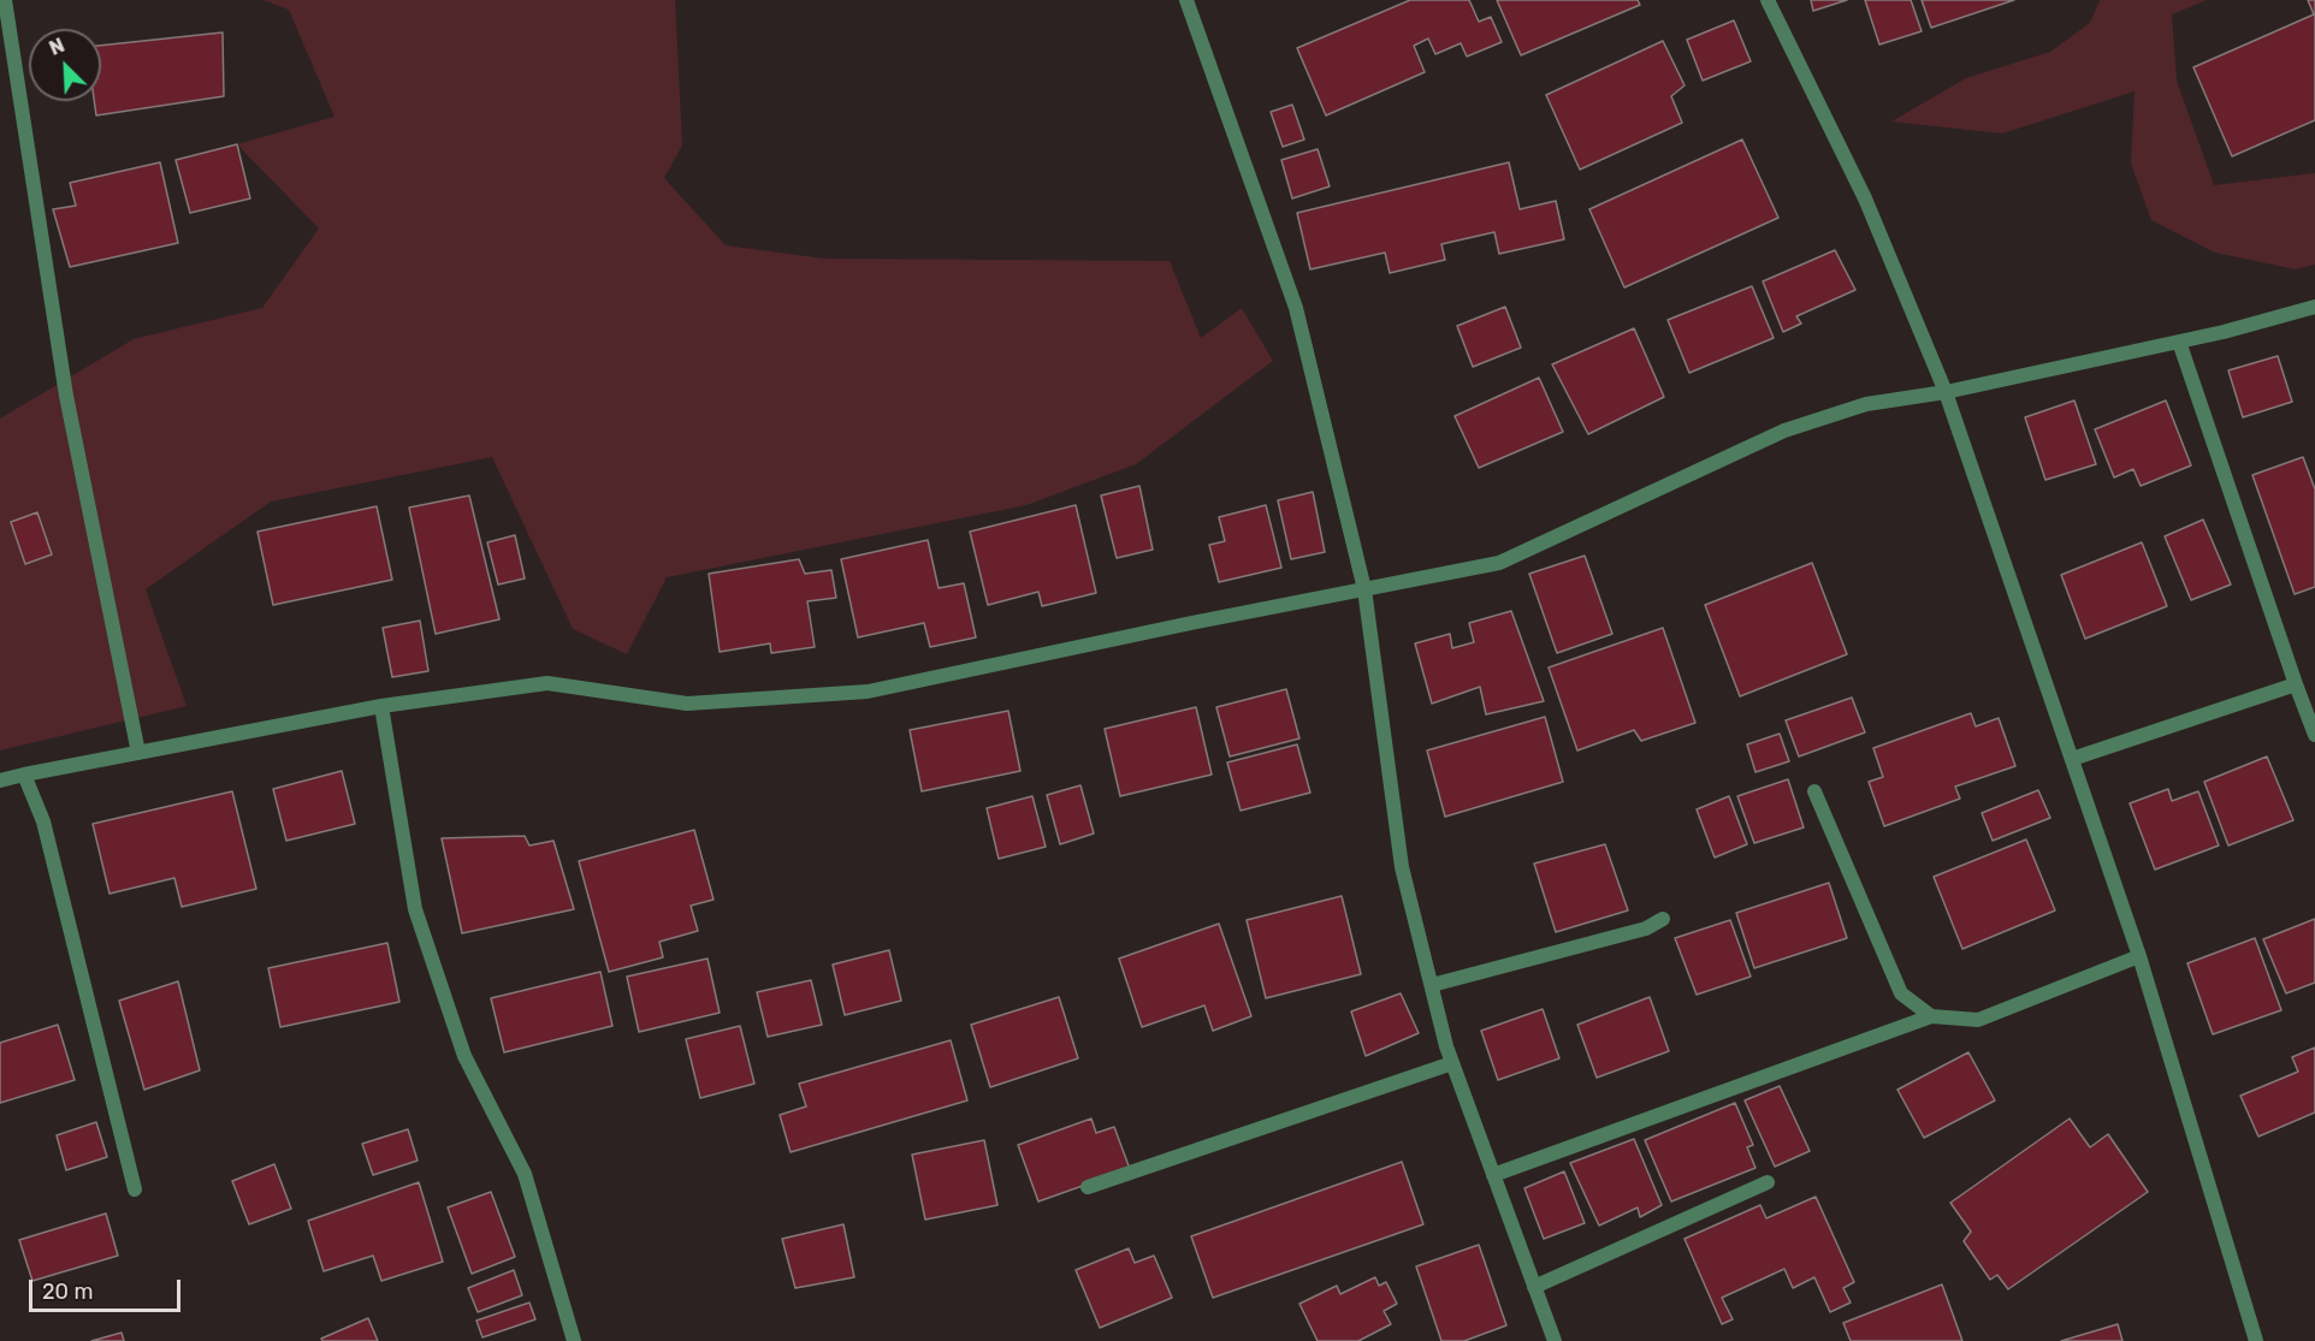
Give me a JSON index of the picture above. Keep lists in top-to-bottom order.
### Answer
{
  "scale_bar": "20 m",
  "north": "top left"
}
